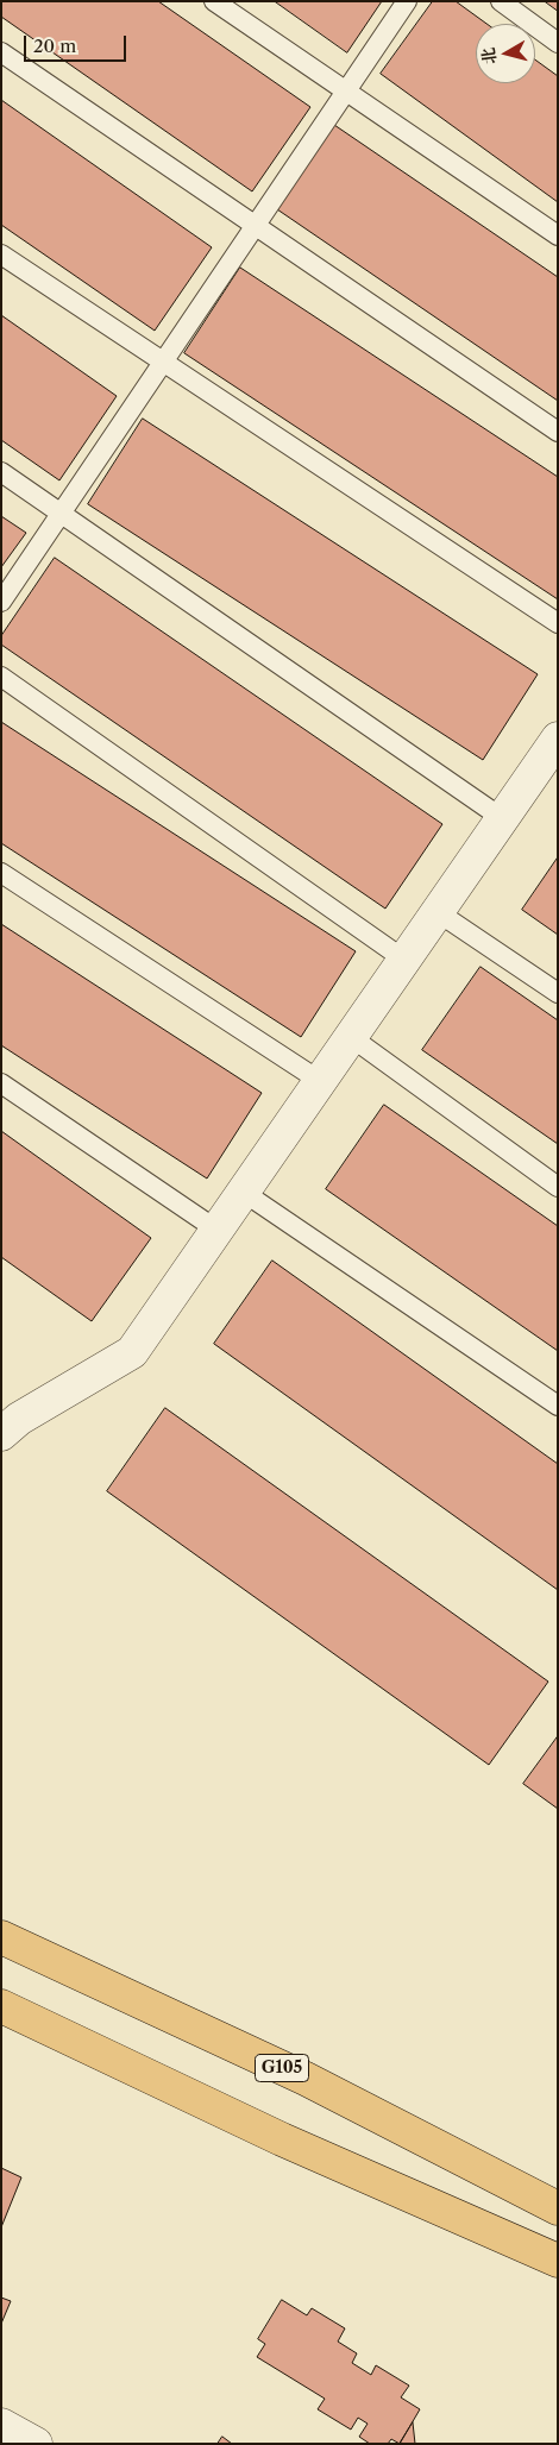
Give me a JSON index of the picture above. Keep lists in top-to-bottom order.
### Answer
{
  "streets": {
    "highway": ["G105"]
  },
  "scale_bar": "20 m",
  "north": "left"
}
